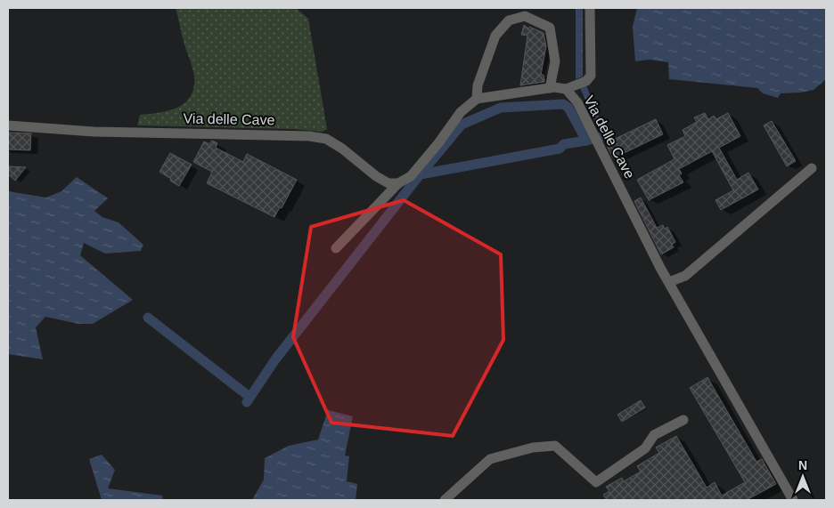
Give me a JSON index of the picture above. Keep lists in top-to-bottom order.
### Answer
{
  "streets": {
    "street": ["Via delle Cave"]
  },
  "north": "top"
}
